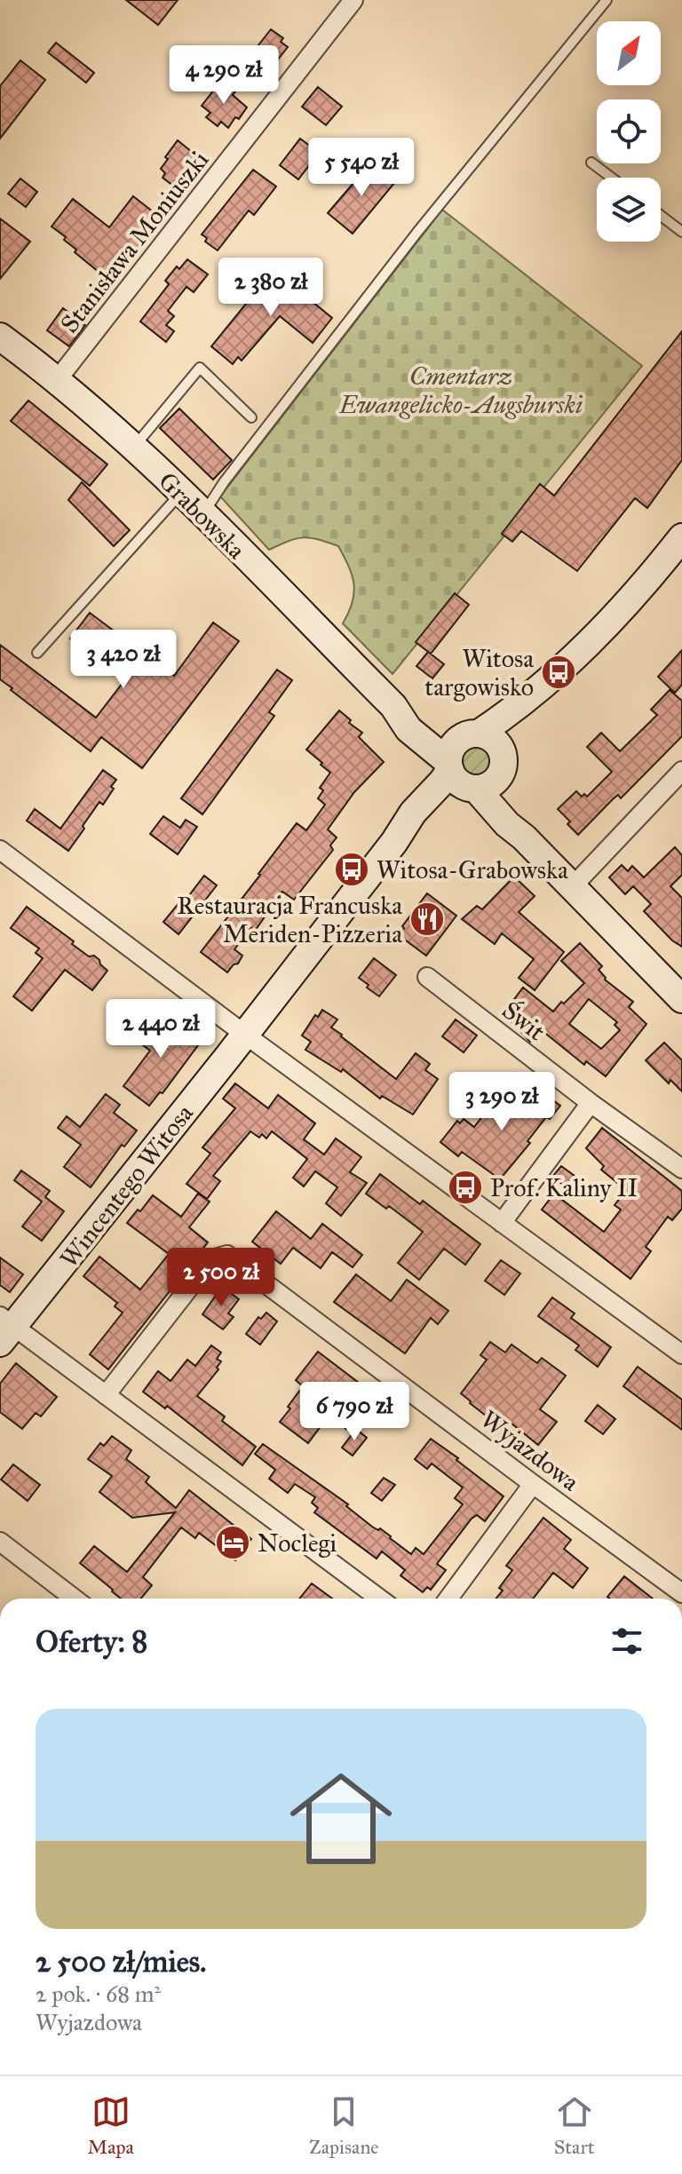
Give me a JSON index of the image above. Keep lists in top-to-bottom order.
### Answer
{
  "streets": {
    "street": [
      "Stanisława Moniuszki",
      "Grabowska",
      "Świt",
      "Wincentego Witosa",
      "Wyjazdowa"
    ]
  },
  "crossings": [
    ["Stanisława Moniuszki", "Grabowska"],
    ["Grabowska", "Wincentego Witosa"]
  ],
  "parks": ["Cmentarz Ewangelicko-Augsburski"],
  "places": {
    "bus stop": ["Witosa targowisko", "Witosa-Grabowska", "Prof. Kaliny II"],
    "restaurant": ["Restauracja Francuska Meriden-Pizzeria"],
    "hotel": ["Noclegi"]
  },
  "north": "top right",
  "page": {
    "price": [
      "4 290 zł",
      "5 540 zł",
      "2 380 zł",
      "3 420 zł",
      "2 440 zł",
      "3 290 zł",
      "2 500 zł",
      "6 790 zł"
    ],
    "heading": "Oferty: 8",
    "list": [
      {
        "name": "2 500 zł/mies.",
        "note": "2 pok. · 68 m² · Wyjazdowa"
      }
    ],
    "tabs": ["Mapa", "Zapisane", "Start"]
  }
}
